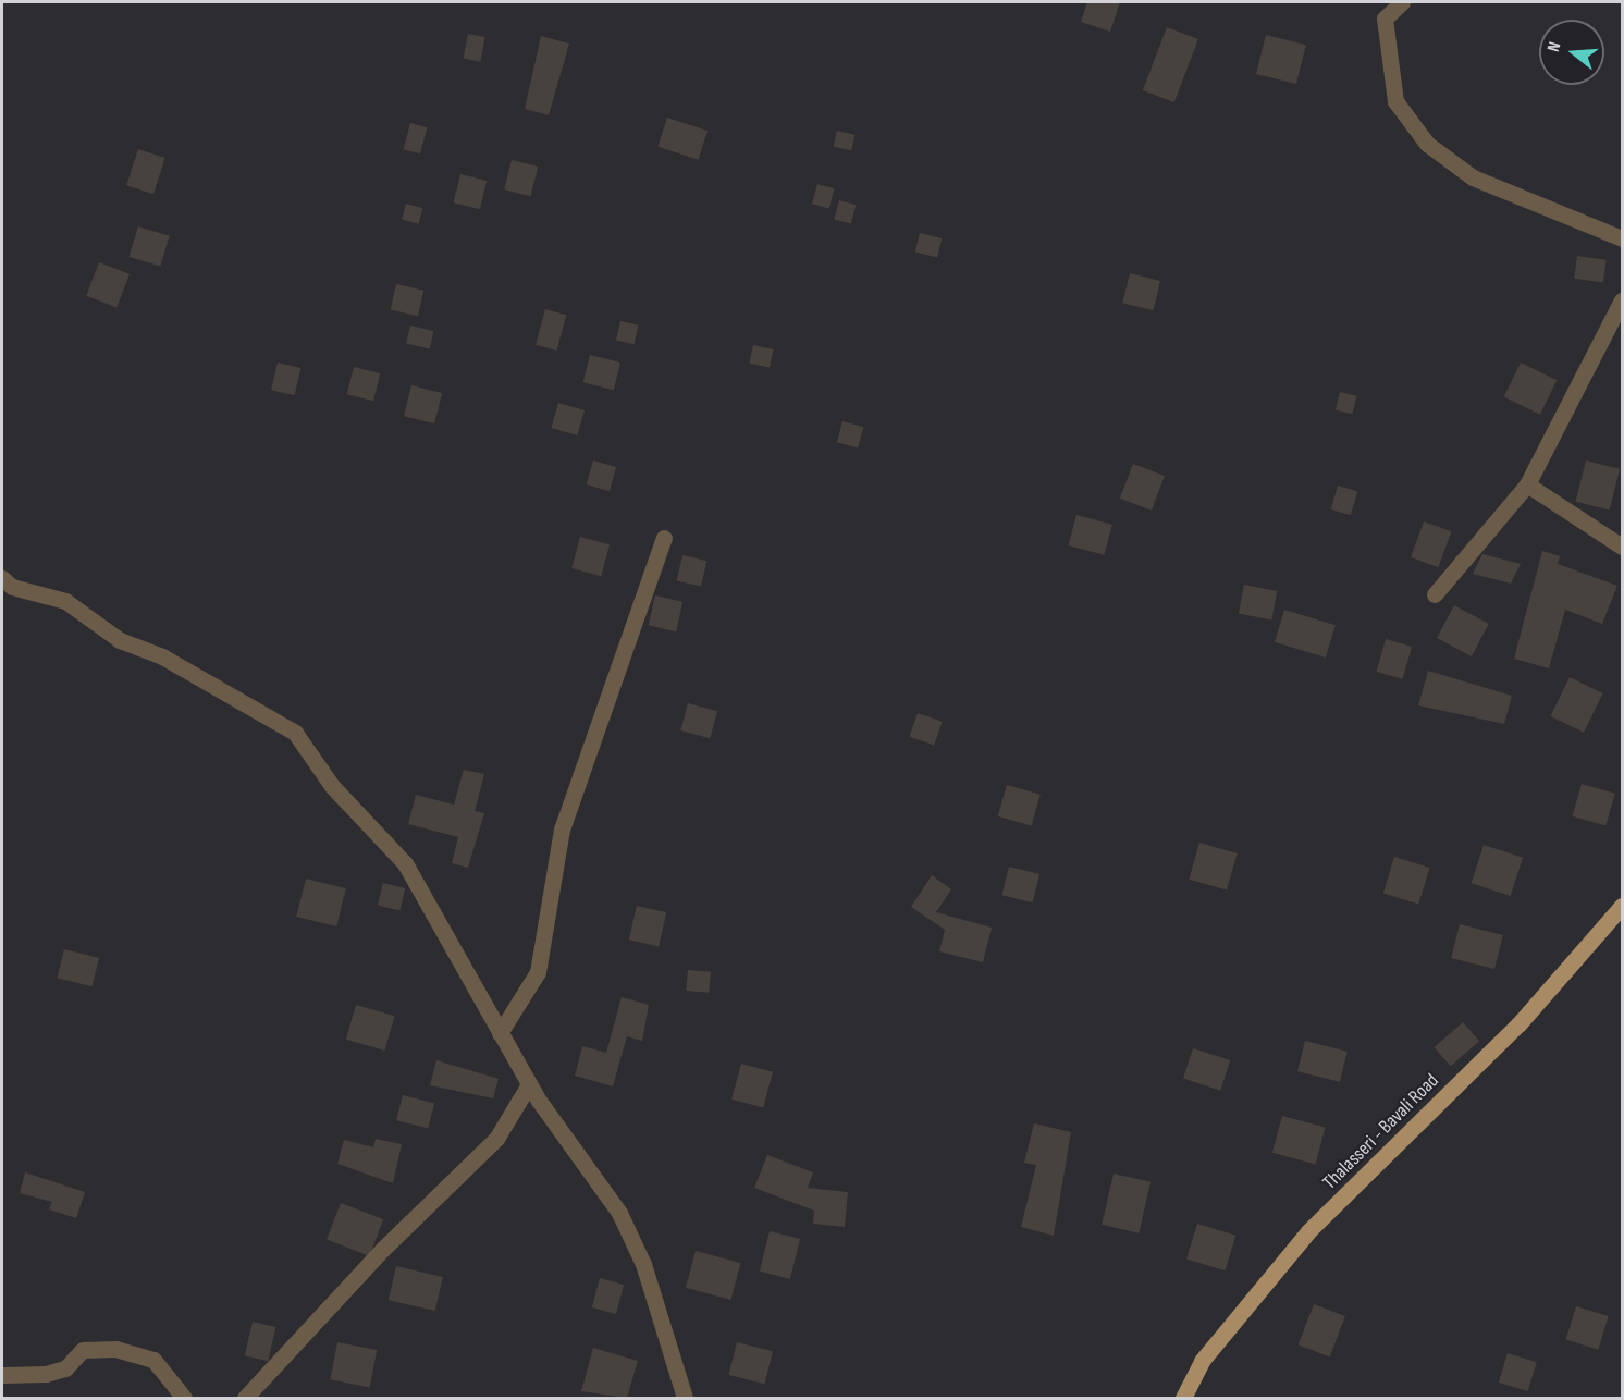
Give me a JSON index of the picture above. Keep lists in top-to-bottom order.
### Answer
{
  "streets": {
    "main road": ["Thalasseri - Bavali Road"]
  },
  "north": "left"
}
